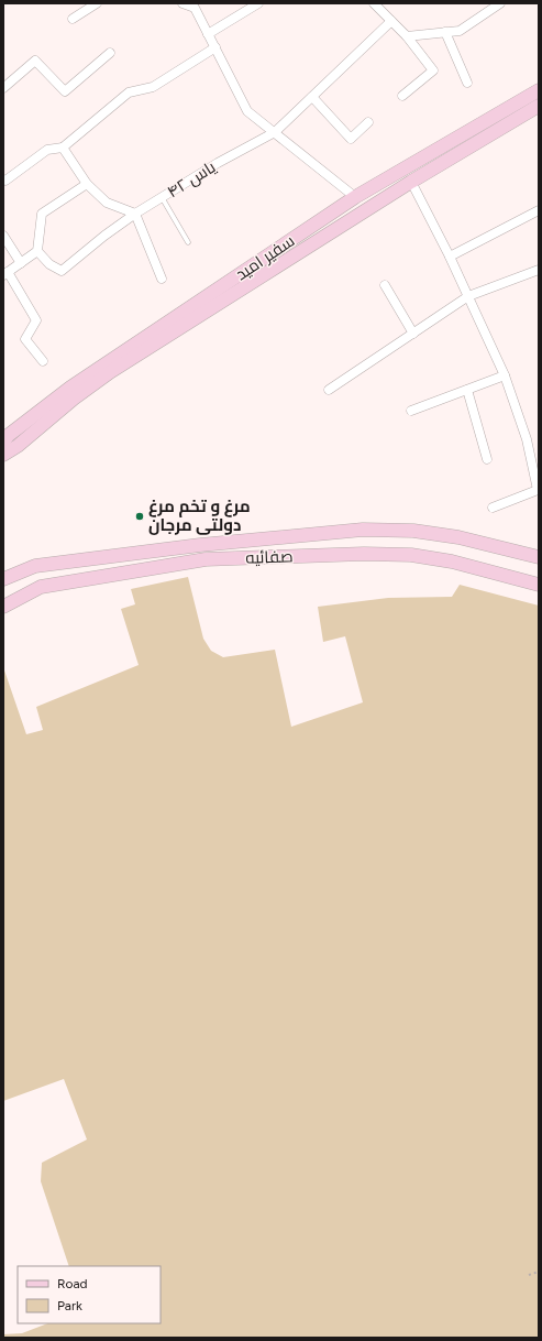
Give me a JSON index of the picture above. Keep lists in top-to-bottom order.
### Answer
{
  "streets": {
    "street": ["یاس ۴۲", "سفیر امید", "صفائیه"]
  },
  "places": ["مرغ و تخم مرغ دولتی مرجان"],
  "legend": ["Road", "Park"]
}
